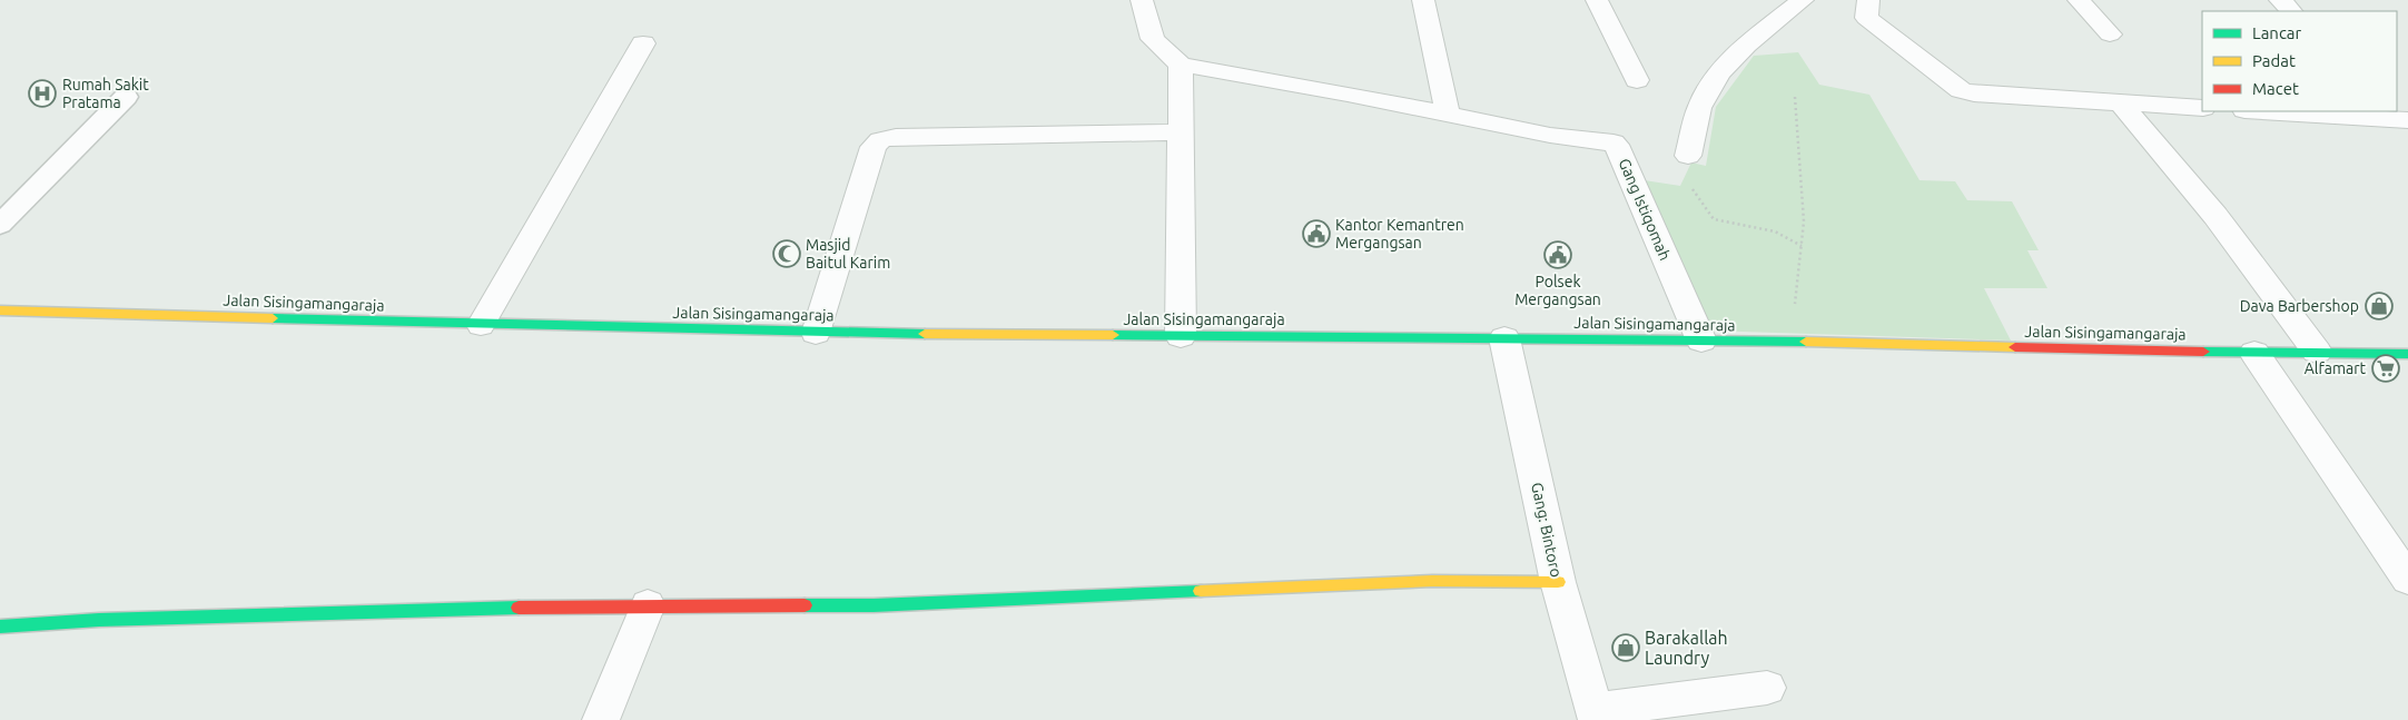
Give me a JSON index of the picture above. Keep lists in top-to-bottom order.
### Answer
{
  "streets": {
    "main road": ["Jalan Sisingamangaraja"],
    "street": ["Gang Istiqomah", "Gang: Bintoro"]
  },
  "crossings": [
    ["Gang Istiqomah", "Jalan Sisingamangaraja"],
    ["Jalan Sisingamangaraja", "Gang: Bintoro"]
  ],
  "places": {
    "hospital": ["Rumah Sakit Pratama"],
    "public building": ["Kantor Kemantren Mergangsan", "Polsek Mergangsan"],
    "mosque": ["Masjid Baitul Karim"],
    "shop": ["Dava Barbershop", "Barakallah Laundry"],
    "supermarket": ["Alfamart"]
  },
  "legend": ["Lancar", "Padat", "Macet"]
}
